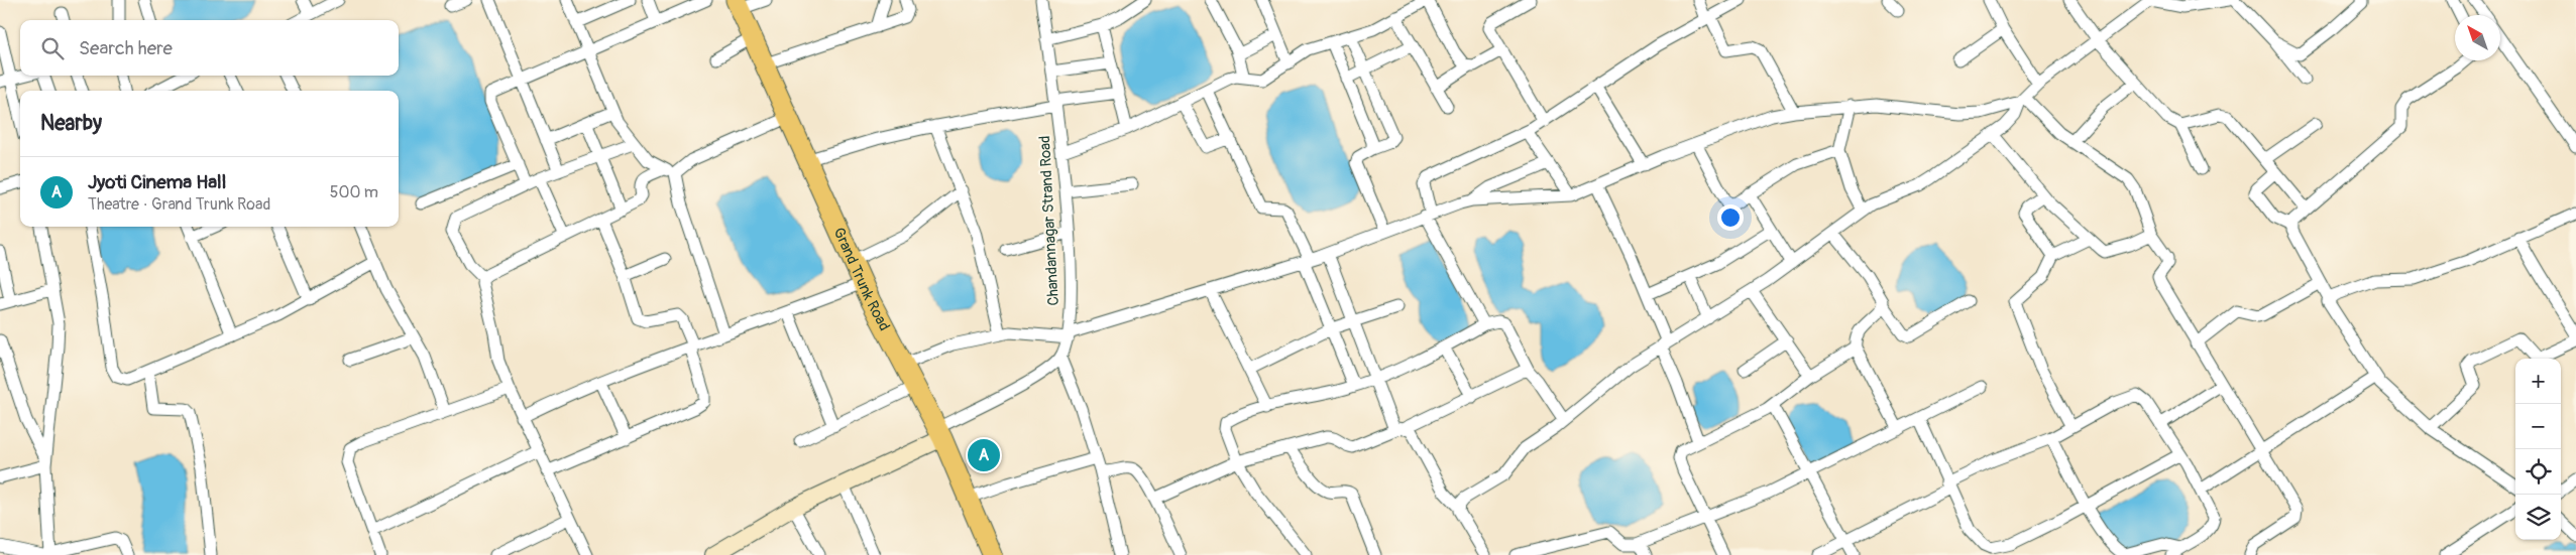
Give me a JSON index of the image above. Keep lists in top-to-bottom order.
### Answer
{
  "streets": {
    "main road": ["Grand Trunk Road"],
    "street": ["Chandannagar Strand Road"]
  },
  "crossings": [
    ["Chandannagar Strand Road", "Grand Trunk Road"]
  ],
  "north": "top left",
  "page": {
    "search": "Search here",
    "heading": "Nearby",
    "list": [
      {
        "mark": "A",
        "name": "Jyoti Cinema Hall",
        "note": "Theatre · Grand Trunk Road",
        "value": "500 m"
      }
    ],
    "map_buttons": ["+", "−"],
    "pins": "A"
  }
}
